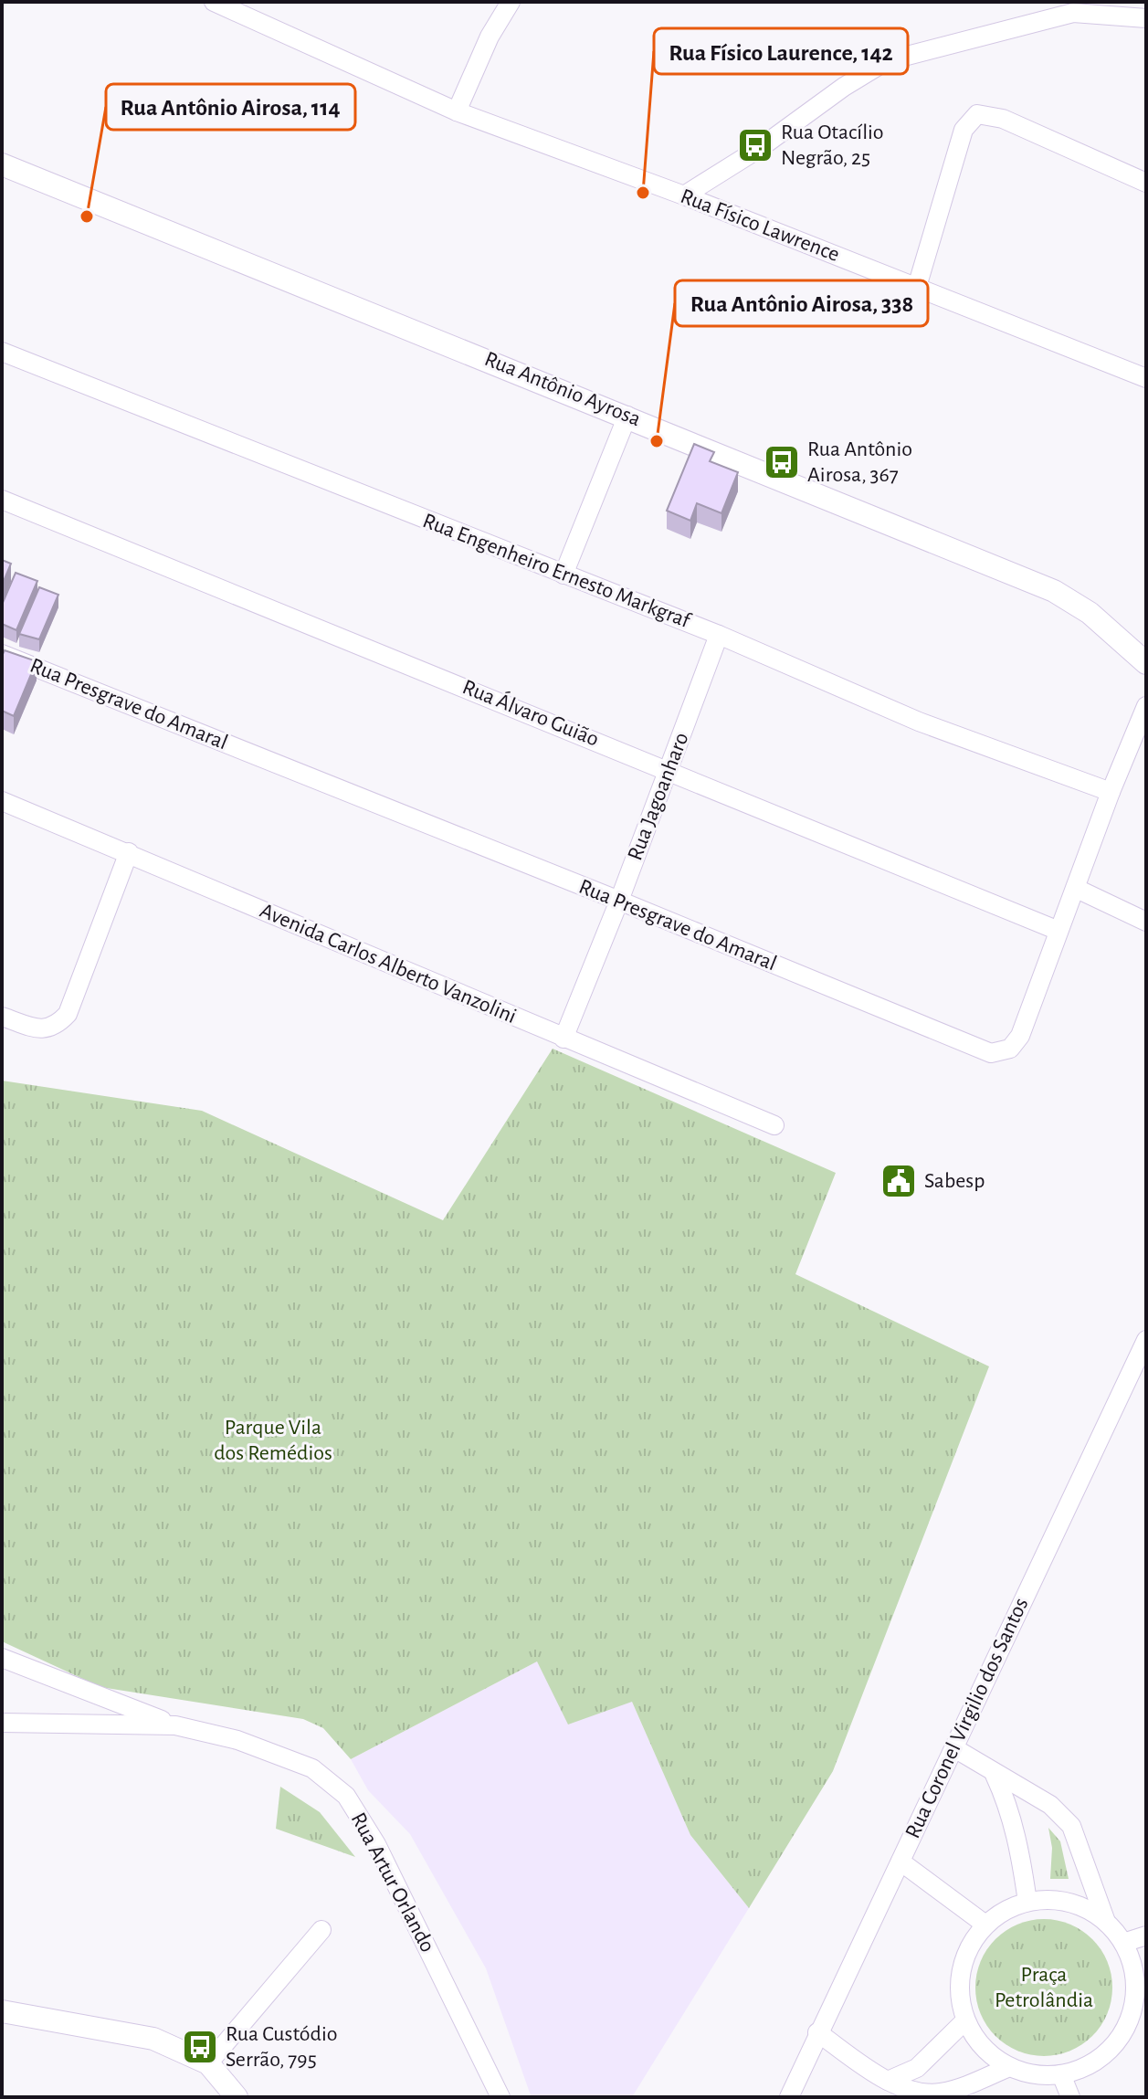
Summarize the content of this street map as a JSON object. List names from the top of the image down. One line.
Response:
{"streets":{"street":["Rua Físico Lawrence","Rua Antônio Ayrosa","Rua Engenheiro Ernesto Markgraf","Rua Presgrave do Amaral","Rua Álvaro Guião","Rua Jagoanharo","Avenida Carlos Alberto Vanzolini","Rua Coronel Virgilio dos Santos","Rua Artur Orlando"]},"crossings":[["Rua Engenheiro Ernesto Markgraf","Rua Presgrave do Amaral"],["Rua Engenheiro Ernesto Markgraf","Rua Jagoanharo"],["Rua Presgrave do Amaral","Rua Álvaro Guião"],["Rua Presgrave do Amaral","Rua Jagoanharo"],["Rua Álvaro Guião","Rua Jagoanharo"],["Rua Jagoanharo","Avenida Carlos Alberto Vanzolini"]],"parks":["Parque Vila dos Remédios","Praça Petrolândia"],"places":{"bus stop":["Rua Otacílio Negrão, 25","Rua Antônio Airosa, 367","Rua Custódio Serrão, 795"],"other":["Rua Físico Laurence, 142","Rua Antônio Airosa, 114","Rua Antônio Airosa, 338"],"public building":["Sabesp"]}}
